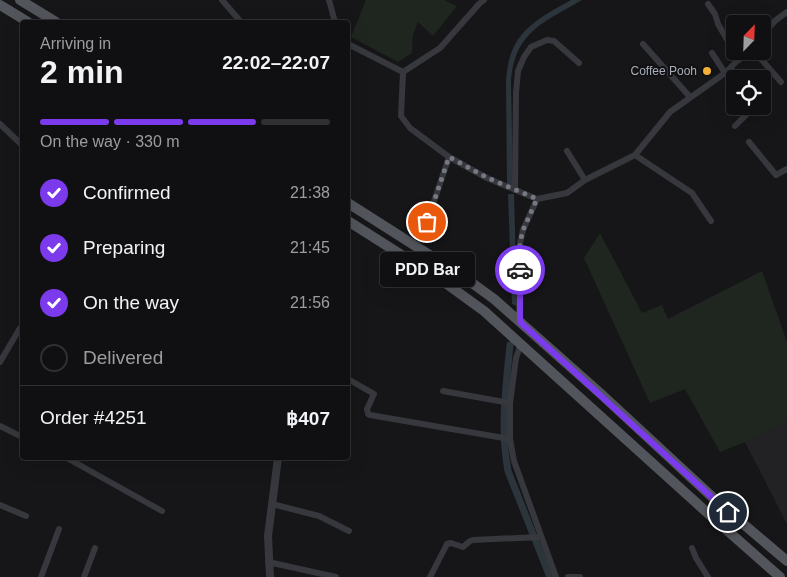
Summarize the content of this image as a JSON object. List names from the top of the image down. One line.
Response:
{"places":["Coffee Pooh","PDD Bar"],"north":"top right","page":{"heading":["2 min","Arriving in","22:02–22:07"],"panel":["Order #4251","฿407"],"bar":"On the way · 330 m","list":[["Confirmed","21:38"],["Preparing","21:45"],["On the way","21:56"],"Delivered"],"bubble":"PDD Bar"}}
